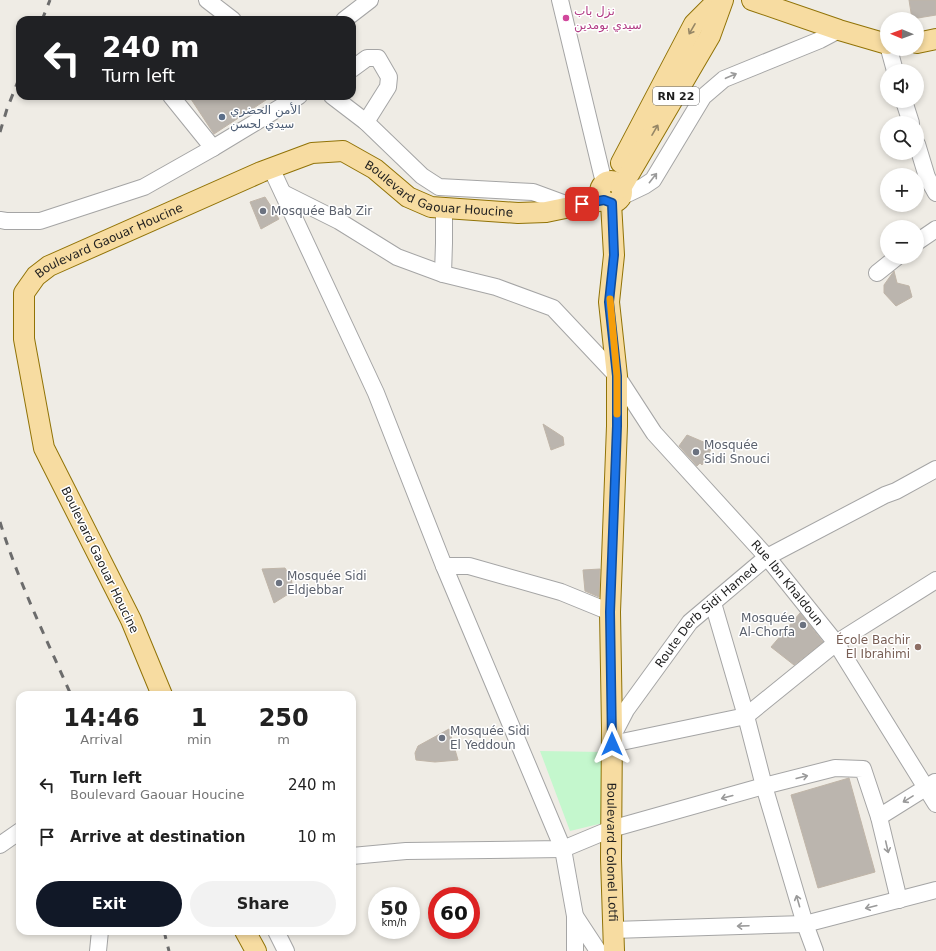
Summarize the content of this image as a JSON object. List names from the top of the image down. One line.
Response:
{"streets":{"main road":["RN 22","Boulevard Gaouar Houcine","Boulevard Colonel Lotfi"],"street":["Rue Ibn Khaldoun","Route Derb Sidi Hamed"]},"crossings":[["RN 22","Boulevard Gaouar Houcine"],["RN 22","Boulevard Colonel Lotfi"],["Boulevard Gaouar Houcine","Boulevard Colonel Lotfi"],["Rue Ibn Khaldoun","Route Derb Sidi Hamed"],["Rue Ibn Khaldoun","Boulevard Colonel Lotfi"],["Route Derb Sidi Hamed","Boulevard Colonel Lotfi"]],"places":["نزل باب سيدي بومدين","الأمن الحضري سيدي لحسن","Mosquée Bab Zir","Mosquée Sidi Snouci","Mosquée Sidi Eldjebbar","Mosquée Al-Chorfa","École Bachir El Ibrahimi","Mosquée Sidi El Yeddoun"],"north":"left","page":{"map_buttons":["+","−"],"turn":["240 m","Turn left"],"eta":["14:46","Arrival","1","min","250","m"],"list":[{"name":"Turn left","note":"Boulevard Gaouar Houcine","value":"240 m"},{"name":"Arrive at destination","value":"10 m"}],"buttons":["Exit","Share"],"speed":"50 km/h","limit":"60"}}
